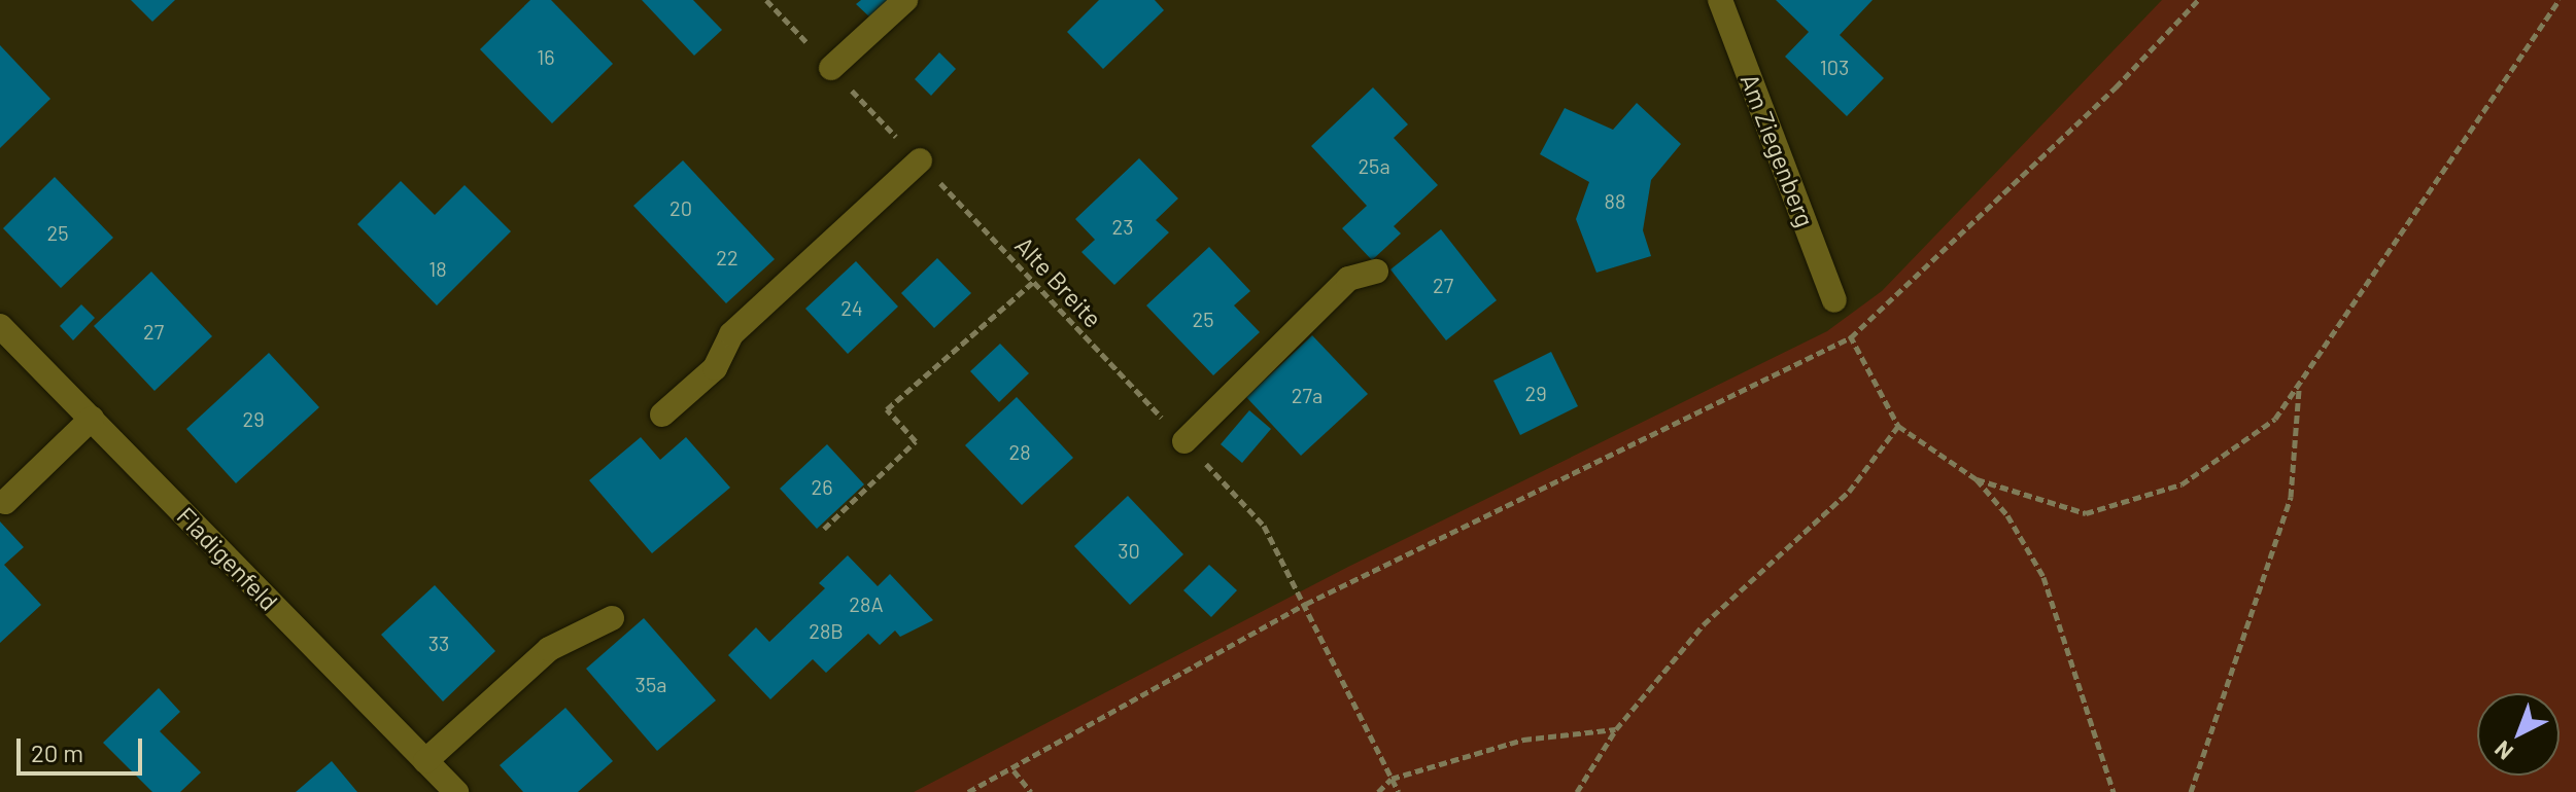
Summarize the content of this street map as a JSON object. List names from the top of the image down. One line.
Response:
{"streets":{"street":["Am Ziegenberg","Fladigenfeld"],"path":["Alte Breite"]},"house_numbers":["16","103","25a","88","20","23","25","22","18","27","24","25","27","29","27a","29","28","26","30","28A","28B","33","35a"],"scale_bar":"20 m","north":"bottom left"}
